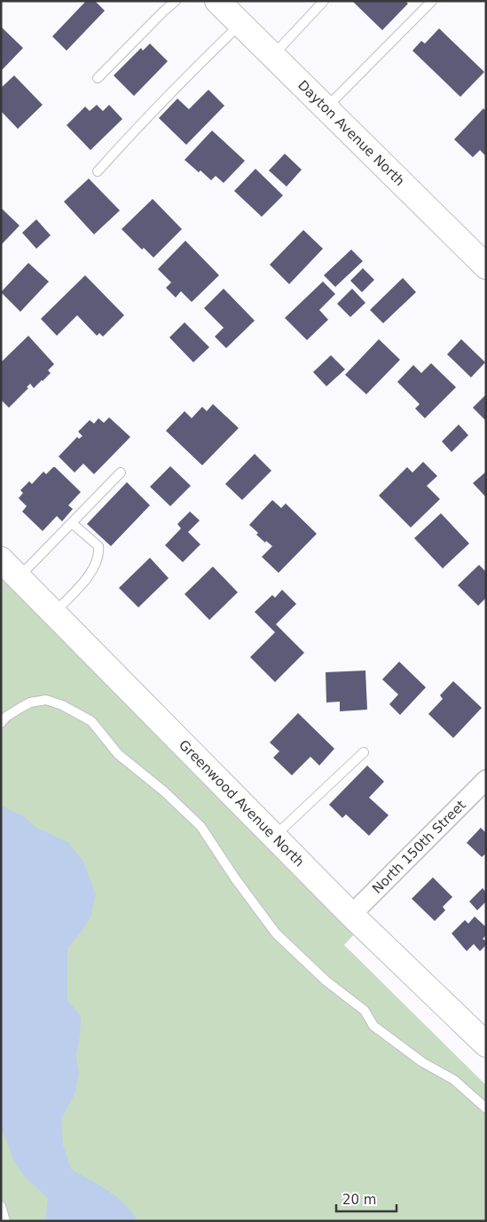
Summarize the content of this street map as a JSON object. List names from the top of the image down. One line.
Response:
{"streets":{"street":["Dayton Avenue North","Greenwood Avenue North","North 150th Street"]},"crossings":[["Greenwood Avenue North","North 150th Street"]],"scale_bar":"20 m"}
